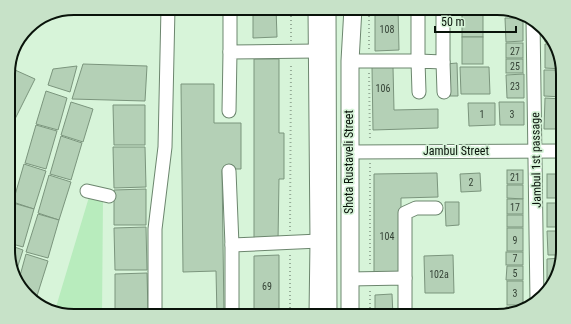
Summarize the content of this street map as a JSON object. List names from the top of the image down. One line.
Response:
{"streets":{"main road":["Shota Rustaveli Street"],"street":["Jambul Street","Jambul 1st passage"]},"crossings":[["Jambul Street","Jambul 1st passage"],["Jambul Street","Shota Rustaveli Street"]],"house_numbers":["108","27","25","23","106","1","3","21","2","17","104","9","7","5","102a","69","3"],"scale_bar":"50 m"}
